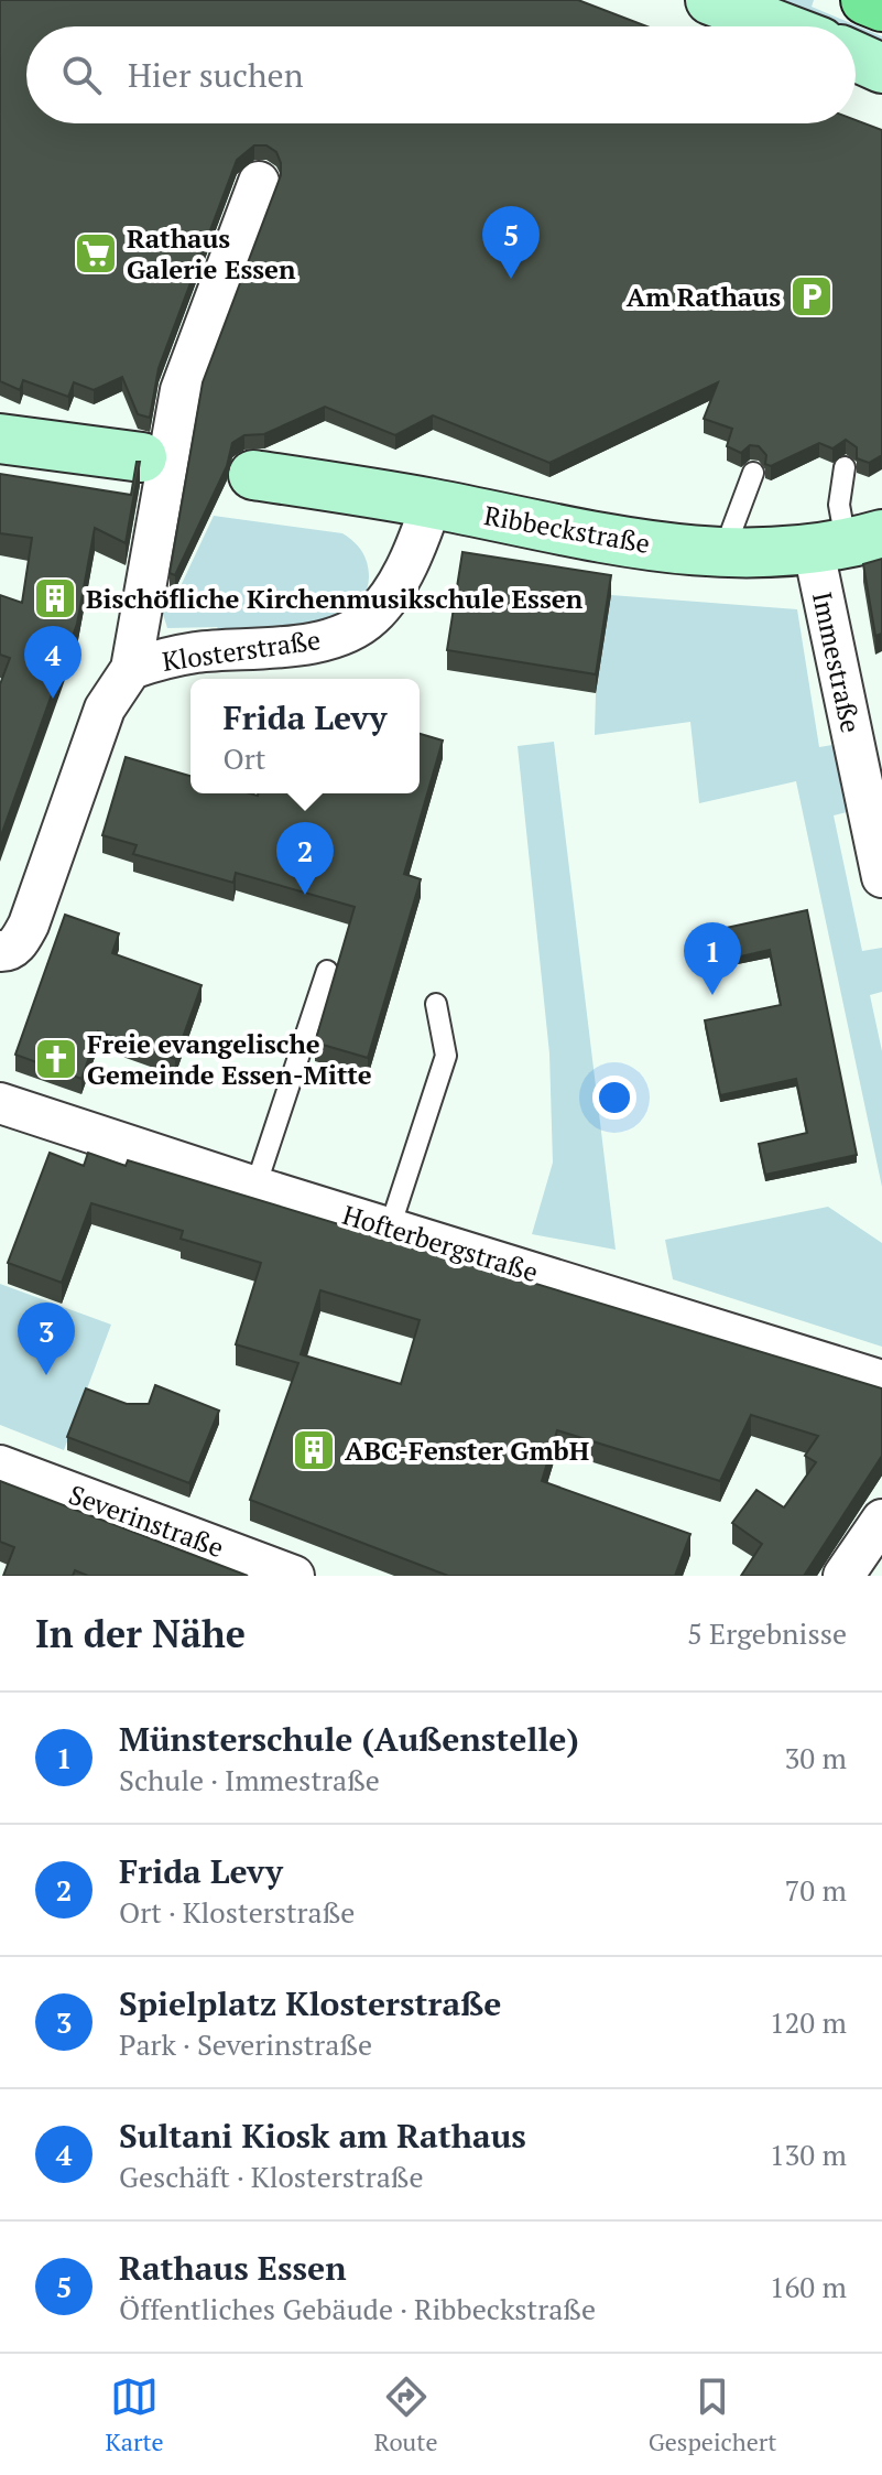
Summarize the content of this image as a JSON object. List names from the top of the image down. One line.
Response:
{"streets":{"street":["Ribbeckstraße","Klosterstraße","Immestraße","Hofterbergstraße","Severinstraße"]},"crossings":[["Ribbeckstraße","Klosterstraße"],["Ribbeckstraße","Immestraße"]],"places":{"supermarket":["Rathaus Galerie Essen"],"parking":["Am Rathaus"],"building":["Bischöfliche Kirchenmusikschule Essen","ABC-Fenster GmbH"],"church":["Freie evangelische Gemeinde Essen-Mitte"]},"page":{"search":"Hier suchen","pins":["5","4","2","1","3"],"popup":["Frida Levy","Ort"],"heading":["In der Nähe","5 Ergebnisse"],"list":[{"mark":"1","name":"Münsterschule (Außenstelle)","note":"Schule · Immestraße","value":"30 m"},{"mark":"2","name":"Frida Levy","note":"Ort · Klosterstraße","value":"70 m"},{"mark":"3","name":"Spielplatz Klosterstraße","note":"Park · Severinstraße","value":"120 m"},{"mark":"4","name":"Sultani Kiosk am Rathaus","note":"Geschäft · Klosterstraße","value":"130 m"},{"mark":"5","name":"Rathaus Essen","note":"Öffentliches Gebäude · Ribbeckstraße","value":"160 m"}],"nav":["Karte","Route","Gespeichert"]}}
